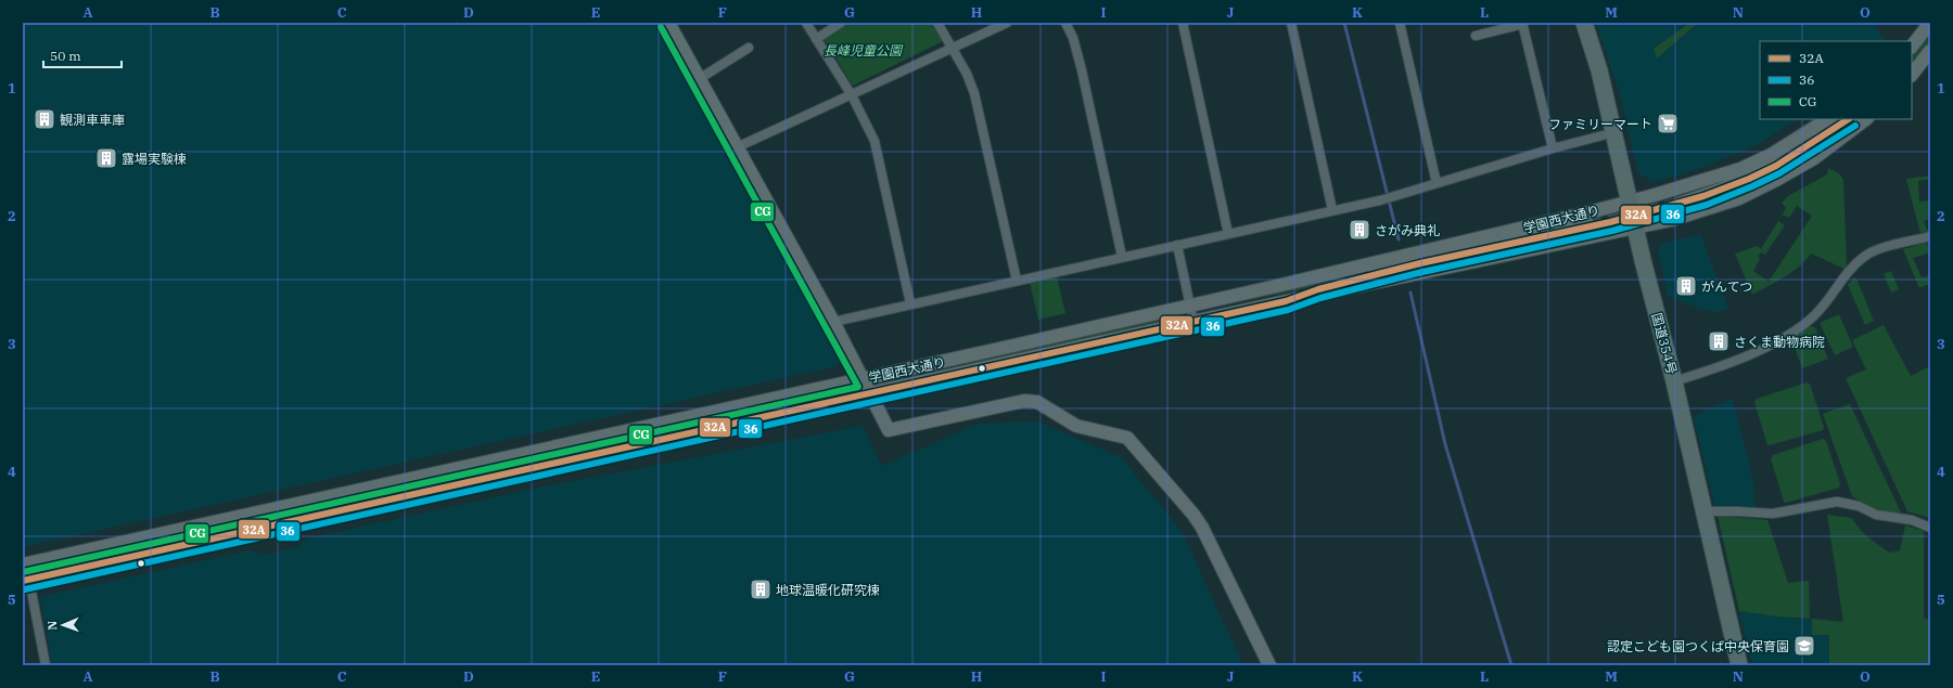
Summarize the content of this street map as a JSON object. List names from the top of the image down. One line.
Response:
{"streets":{"highway":["国道354号"],"main road":["学園西大通り"]},"crossings":[["学園西大通り","国道354号"]],"parks":["長峰児童公園"],"places":{"building":["観測車車庫","露場実験棟","さがみ典礼","がんてつ","さくま動物病院","地球温暖化研究棟"],"supermarket":["ファミリーマート"],"school or university":["認定こども園つくば中央保育園"]},"lines":["transit line CG","transit line 32A","transit line 36"],"legend":["32A","36","CG"],"scale_bar":"50 m","north":"left","grid":{"columns":["A","B","C","D","E","F","G","H","I","J","K","L","M","N","O"],"rows":["1","2","3","4","5"]}}
